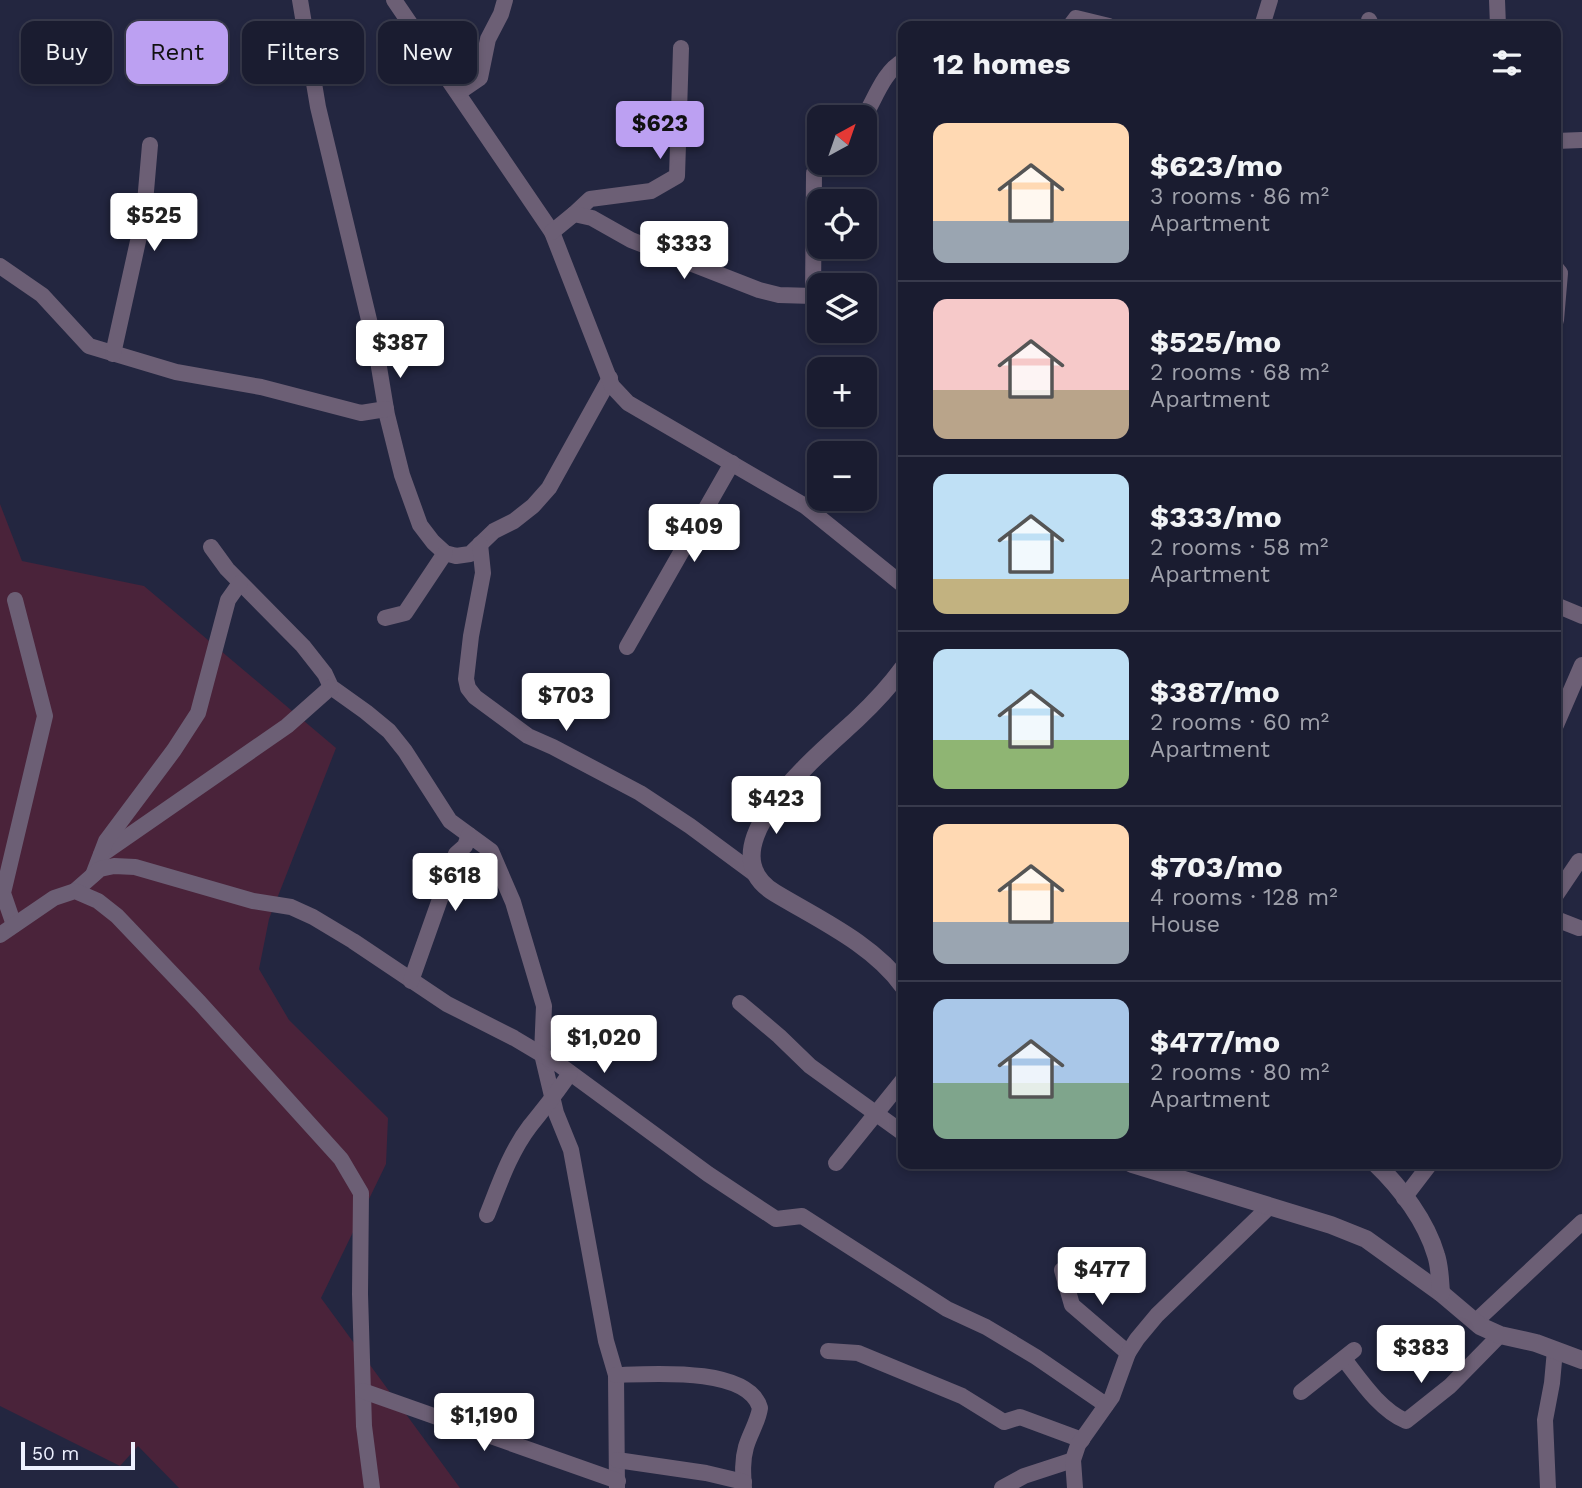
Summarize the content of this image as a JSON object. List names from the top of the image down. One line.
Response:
{"scale_bar":"50 m","north":"top right","page":{"chip":["Buy","Rent","Filters","New"],"heading":"12 homes","price":["$623","$525","$333","$387","$409","$703","$423","$618","$1,020","$477","$383","$1,190"],"map_buttons":["+","−"],"list":[{"name":"$623/mo","note":"3 rooms · 86 m² · Apartment"},{"name":"$525/mo","note":"2 rooms · 68 m² · Apartment"},{"name":"$333/mo","note":"2 rooms · 58 m² · Apartment"},{"name":"$387/mo","note":"2 rooms · 60 m² · Apartment"},{"name":"$703/mo","note":"4 rooms · 128 m² · House"},{"name":"$477/mo","note":"2 rooms · 80 m² · Apartment"}],"scale":"50 m"}}
